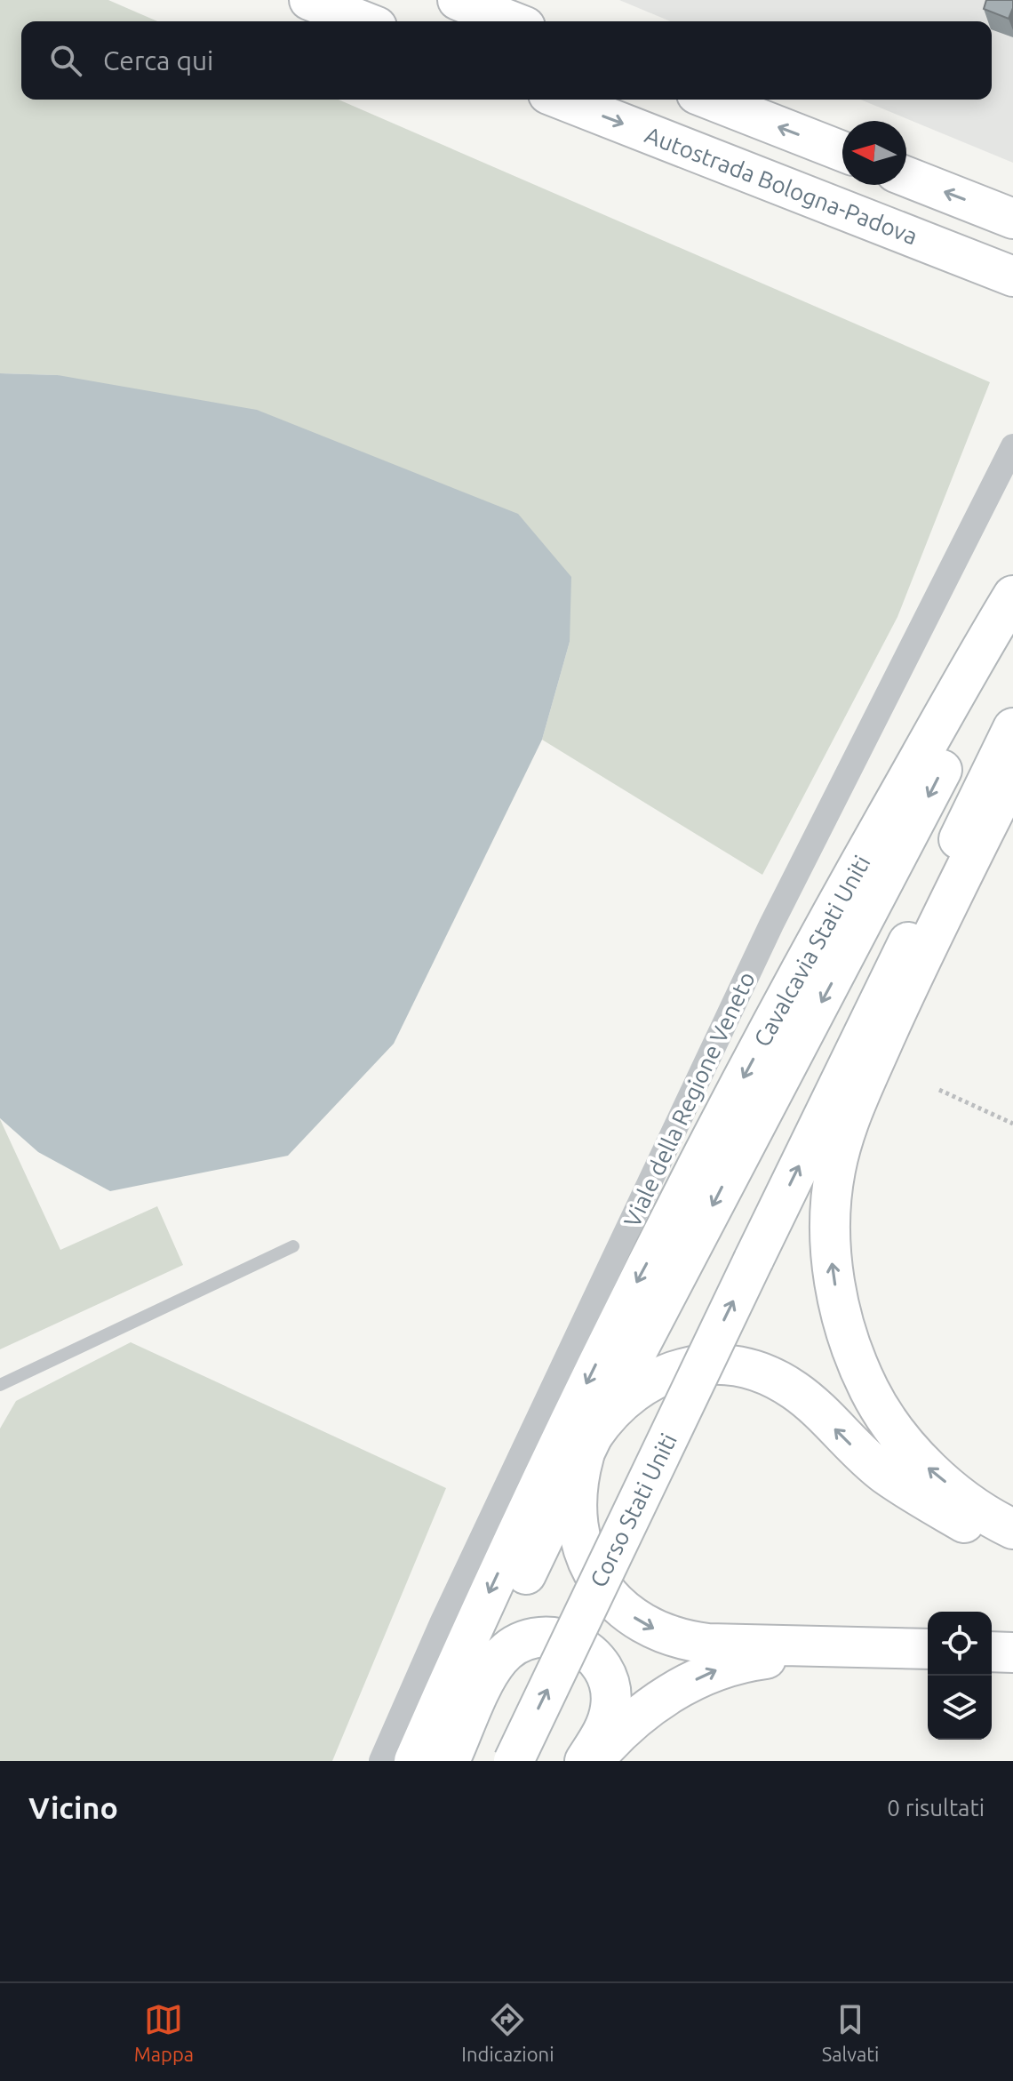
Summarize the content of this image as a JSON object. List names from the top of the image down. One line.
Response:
{"streets":{"main road":["Autostrada Bologna-Padova","Cavalcavia Stati Uniti","Corso Stati Uniti"],"street":["Viale della Regione Veneto"]},"north":"left","page":{"search":"Cerca qui","heading":["Vicino","0 risultati"],"nav":["Mappa","Indicazioni","Salvati"]}}
